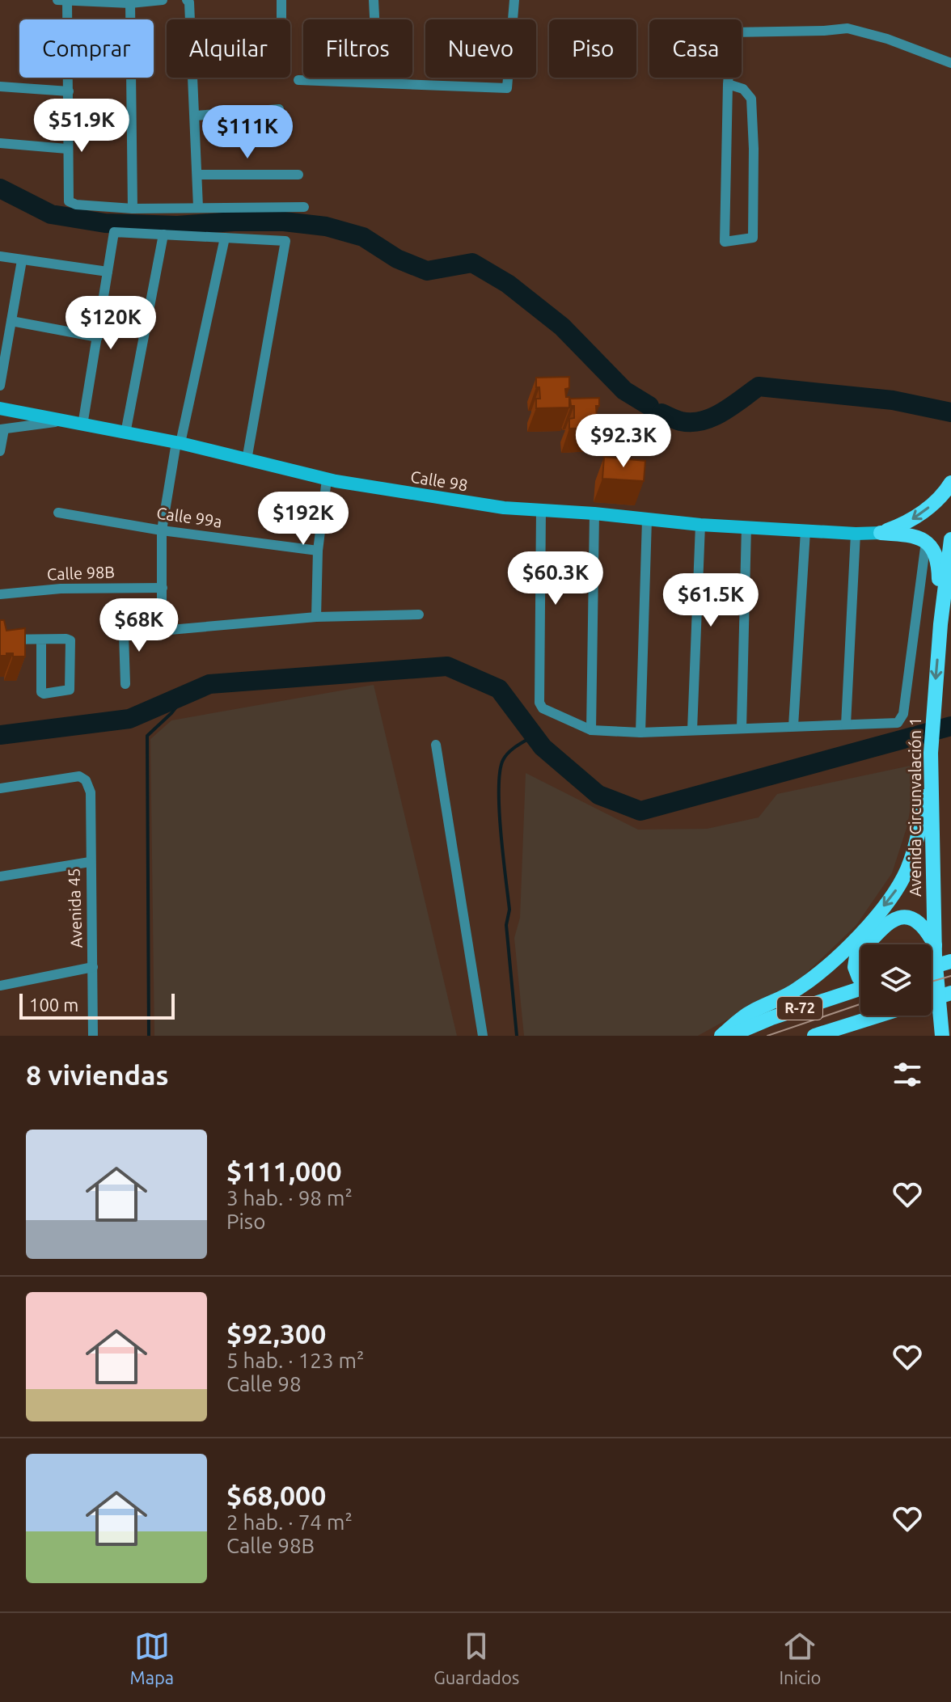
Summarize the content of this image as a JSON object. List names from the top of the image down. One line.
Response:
{"streets":{"main road":["Avenida Circunvalación 1","R-72"],"street":["Calle 98","Calle 99a","Calle 98B","Avenida 45"]},"scale_bar":"100 m","page":{"chip":["Comprar","Alquilar","Filtros","Nuevo","Piso","Casa"],"price":["$51.9K","$111K","$120K","$92.3K","$192K","$60.3K","$61.5K","$68K"],"scale":"100 m","heading":"8 viviendas","list":[{"name":"$111,000","note":"3 hab. · 98 m² · Piso"},{"name":"$92,300","note":"5 hab. · 123 m² · Calle 98"},{"name":"$68,000","note":"2 hab. · 74 m² · Calle 98B"}],"tabs":["Mapa","Guardados","Inicio"]}}
